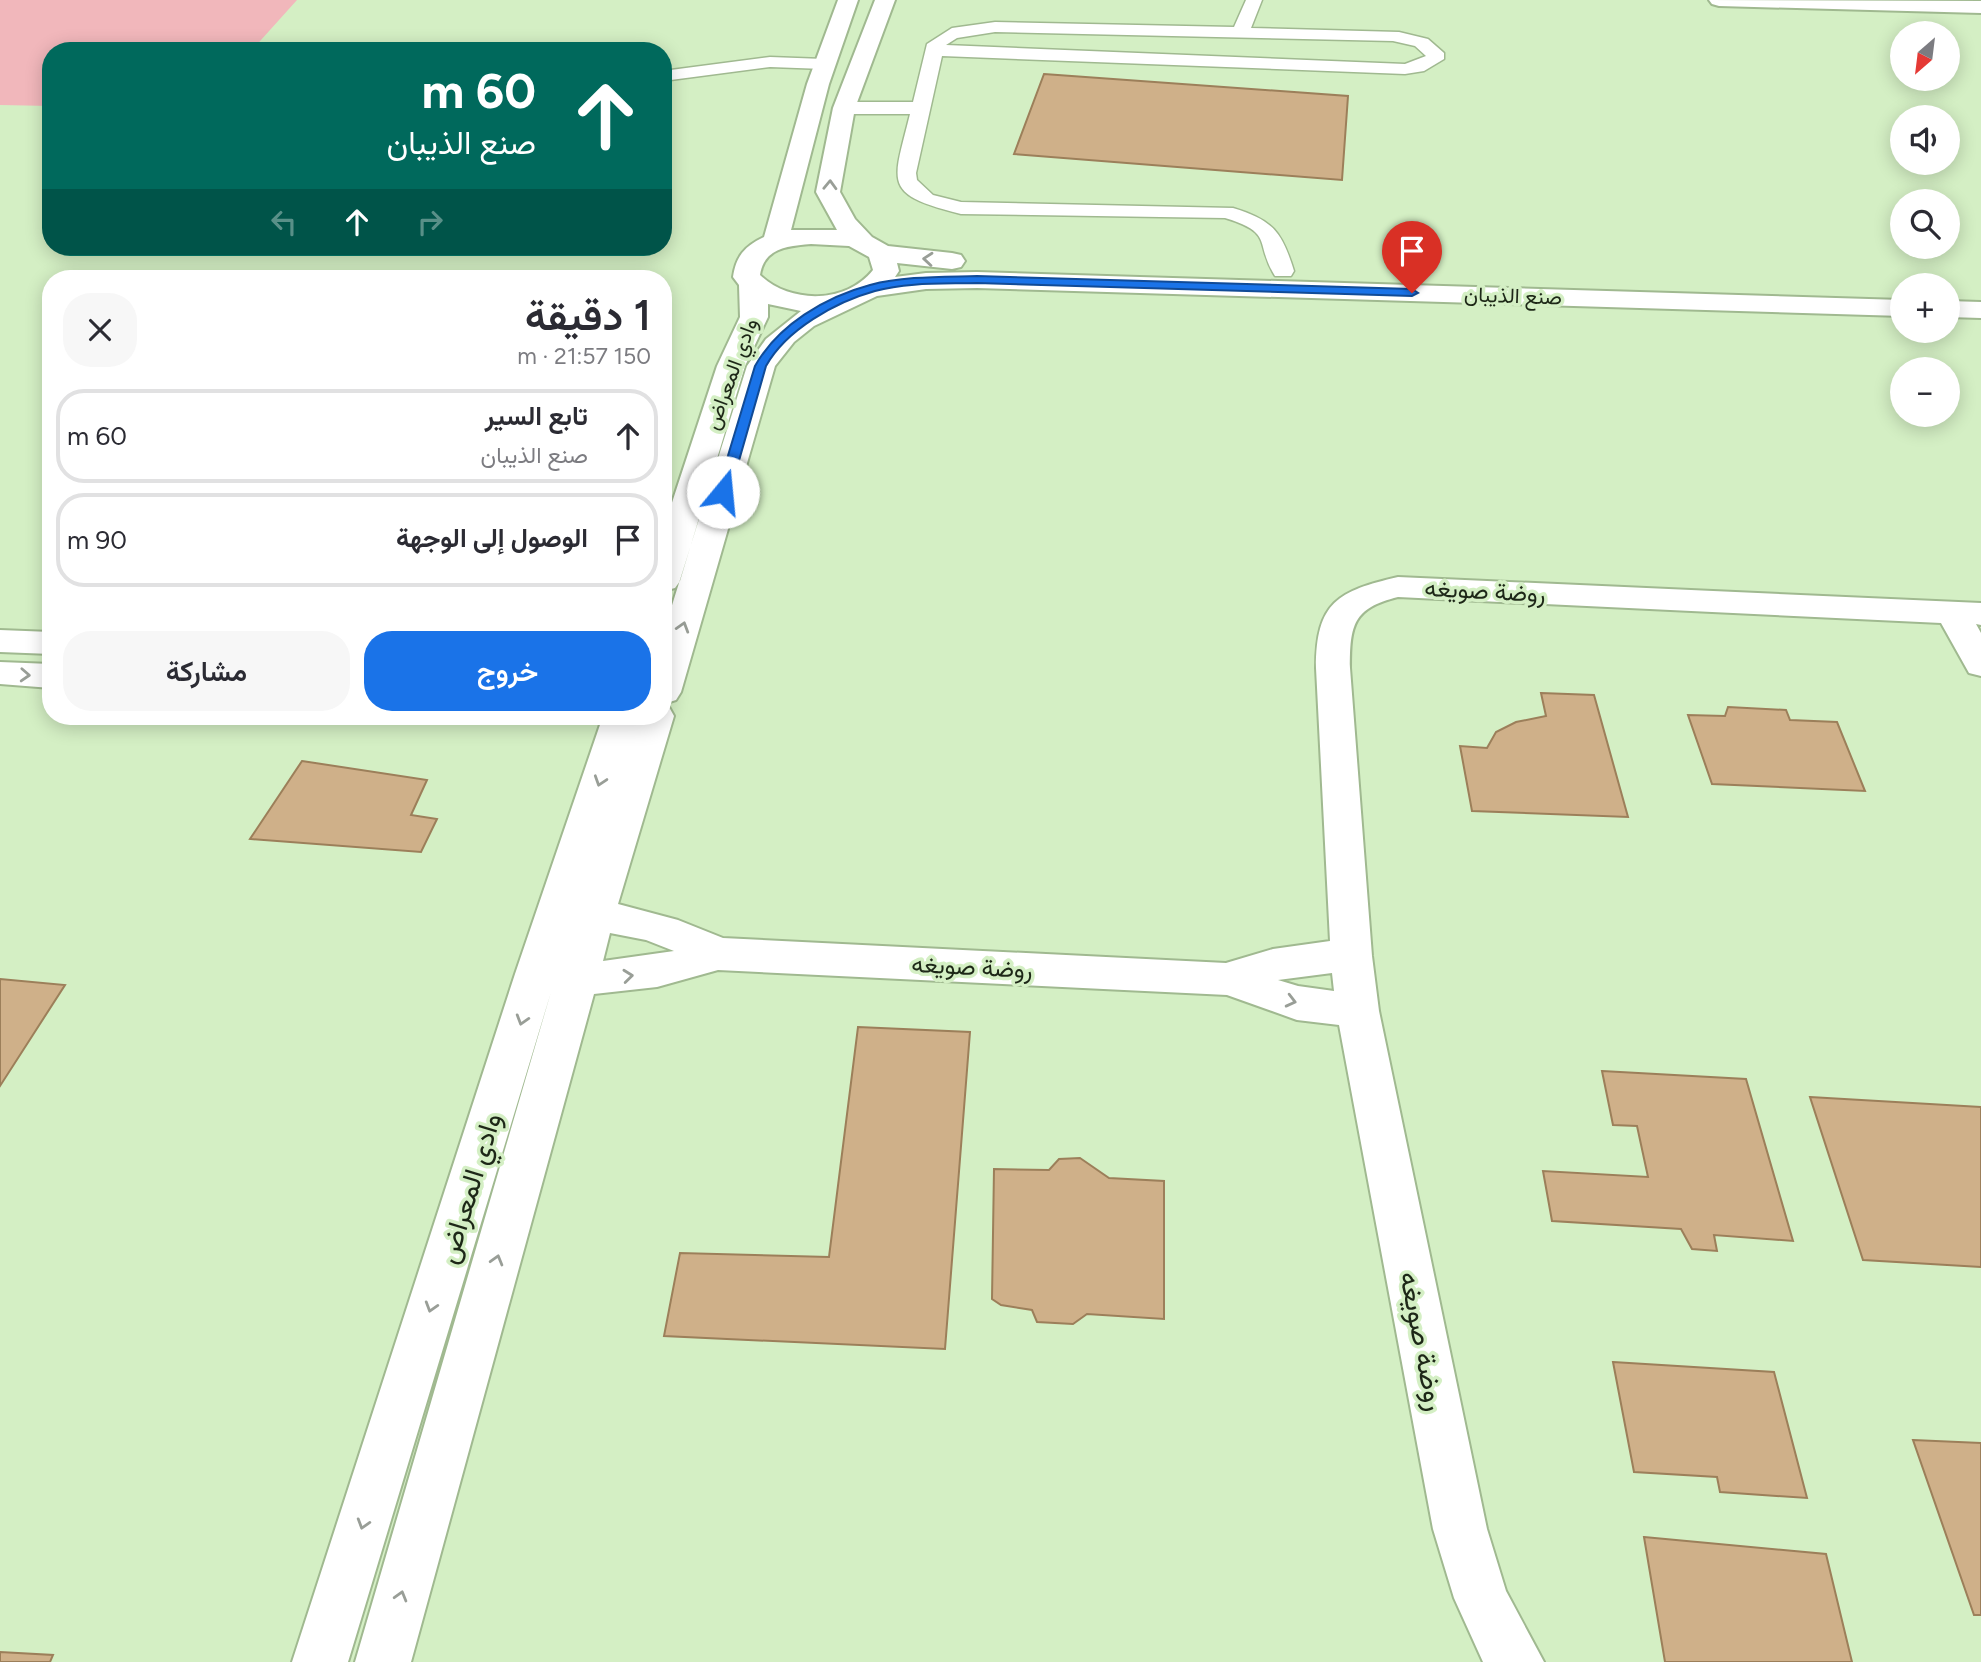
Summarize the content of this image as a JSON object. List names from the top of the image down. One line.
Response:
{"streets":{"street":["صنع الذيبان","وادي المعراض","روضة صويغه"]},"crossings":[["صنع الذيبان","وادي المعراض"],["وادي المعراض","روضة صويغه"]],"north":"bottom left","page":{"map_buttons":["+","−"],"turn":["60 m","صنع الذيبان"],"heading":["1 دقيقة","150 m · 21:57"],"list":[{"name":"تابع السير","note":"صنع الذيبان","value":"60 m"},{"name":"الوصول إلى الوجهة","value":"90 m"}],"buttons":["خروج","مشاركة"]}}
